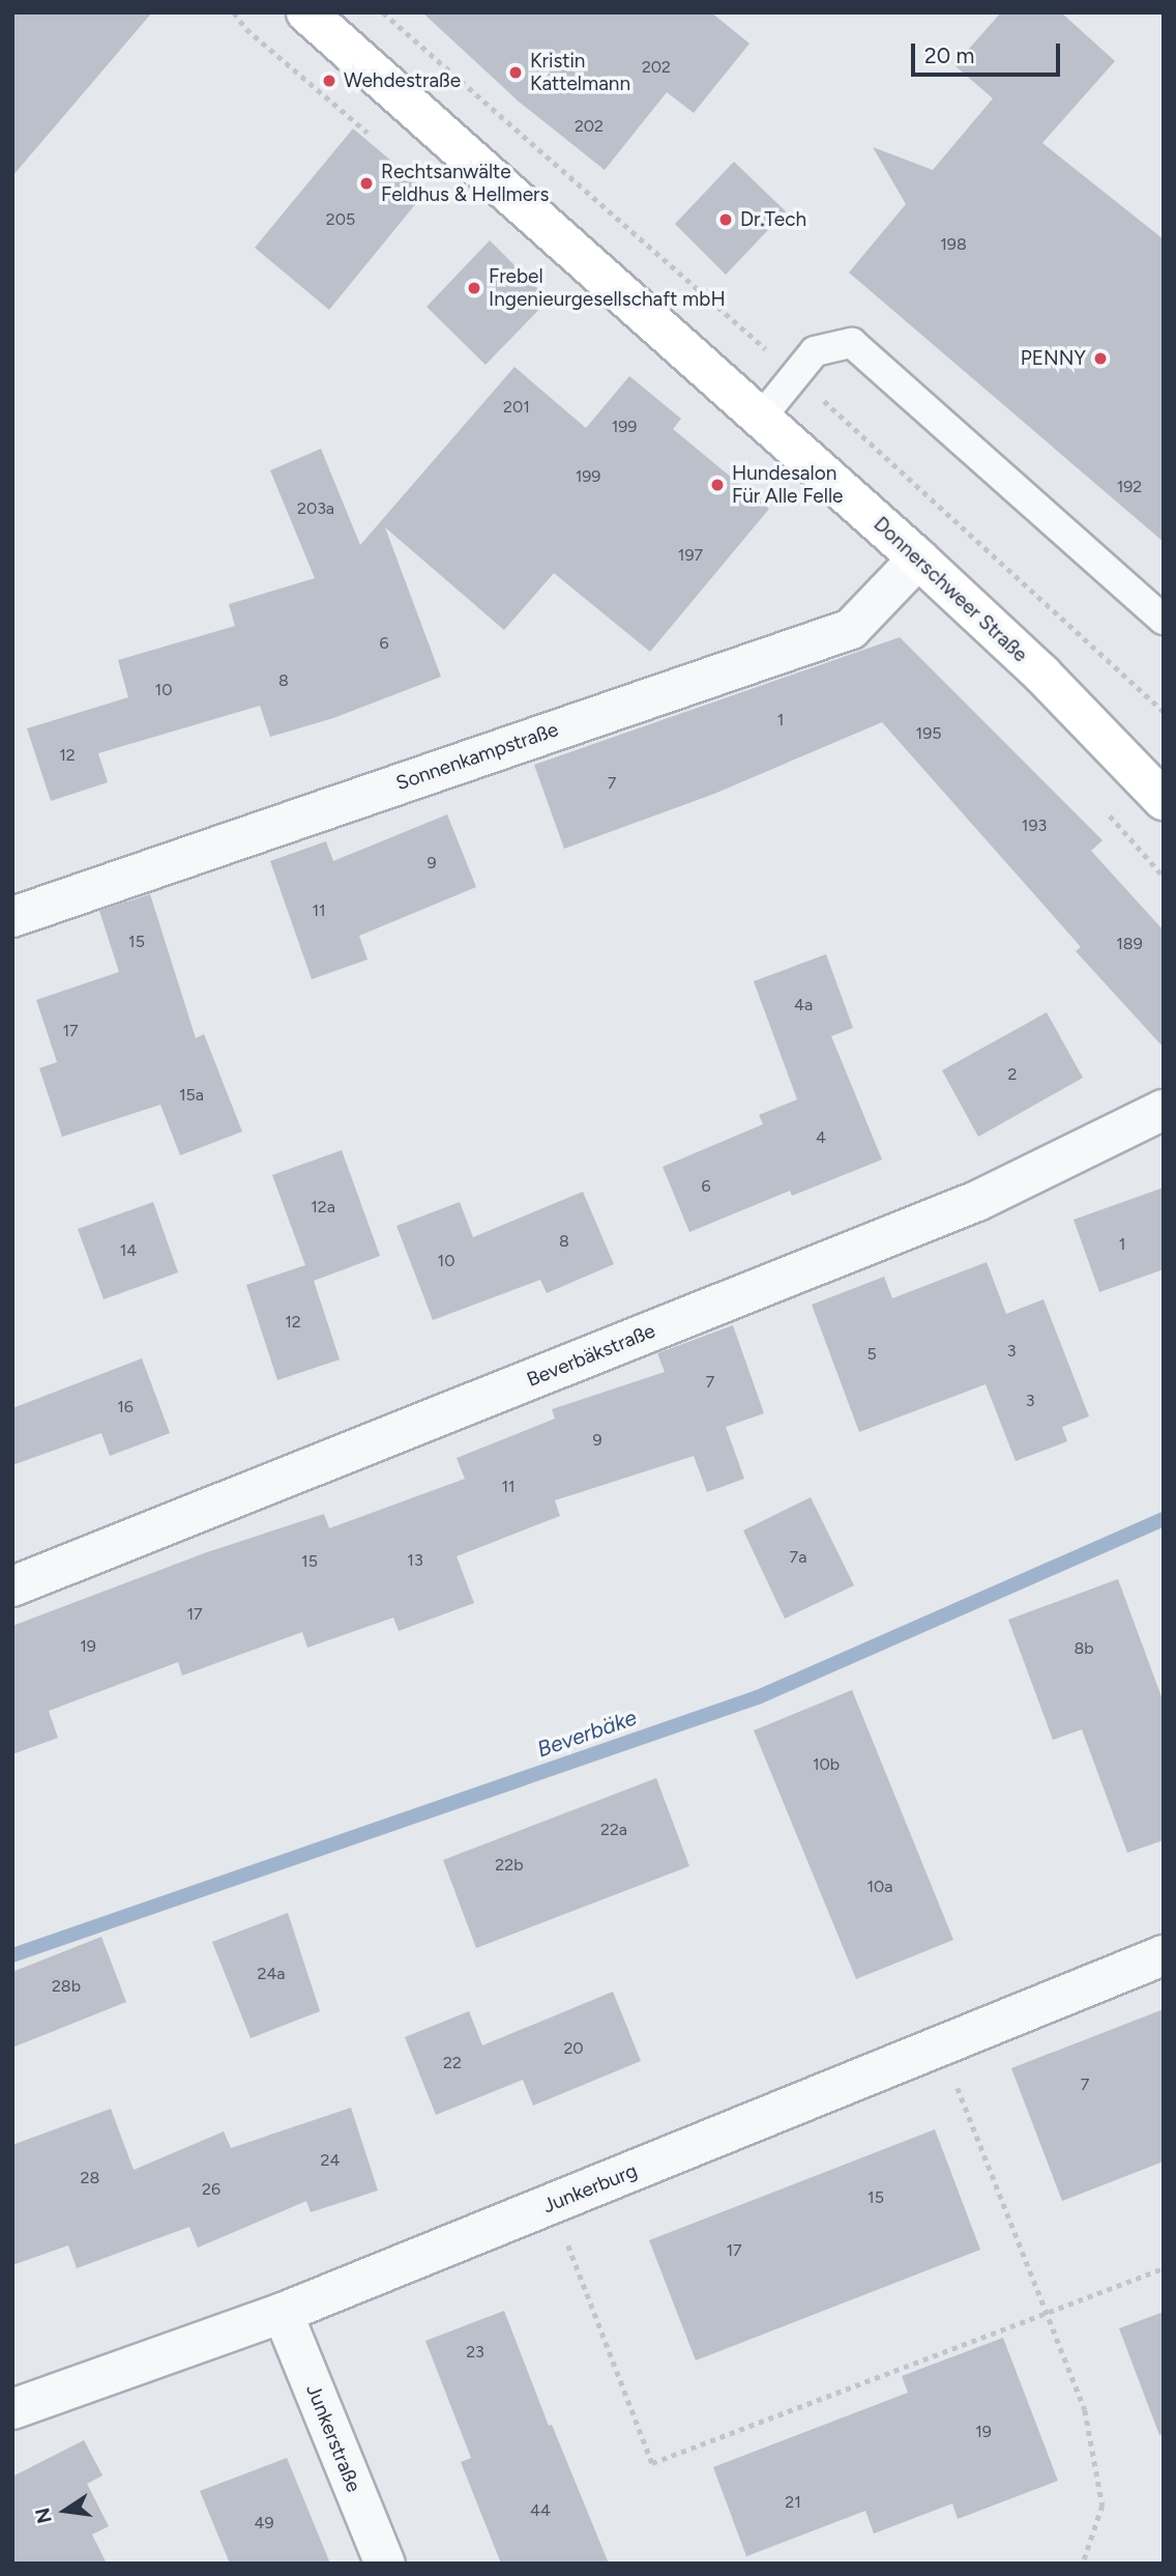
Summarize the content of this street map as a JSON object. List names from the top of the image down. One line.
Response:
{"streets":{"main road":["Donnerschweer Straße"],"street":["Sonnenkampstraße","Beverbäkstraße","Junkerburg","Junkerstraße"]},"crossings":[["Donnerschweer Straße","Sonnenkampstraße"],["Junkerburg","Junkerstraße"]],"water":["Beverbäke"],"places":["Kristin Kattelmann","Wehdestraße","Rechtsanwälte Feldhus & Hellmers","Dr.Tech","Frebel Ingenieurgesellschaft mbH","PENNY","Hundesalon Für Alle Felle"],"house_numbers":["202","202","205","198","201","199","199","192","203a","197","6","8","10","1","195","12","7","193","9","11","15","189","4a","17","2","15a","4","6","12a","8","1","14","10","12","3","5","7","3","16","9","11","7a","13","15","17","19","8b","10b","22a","22b","10a","24a","28b","20","22","7","24","28","26","15","17","23","19","21","44","49"],"scale_bar":"20 m","north":"left"}
